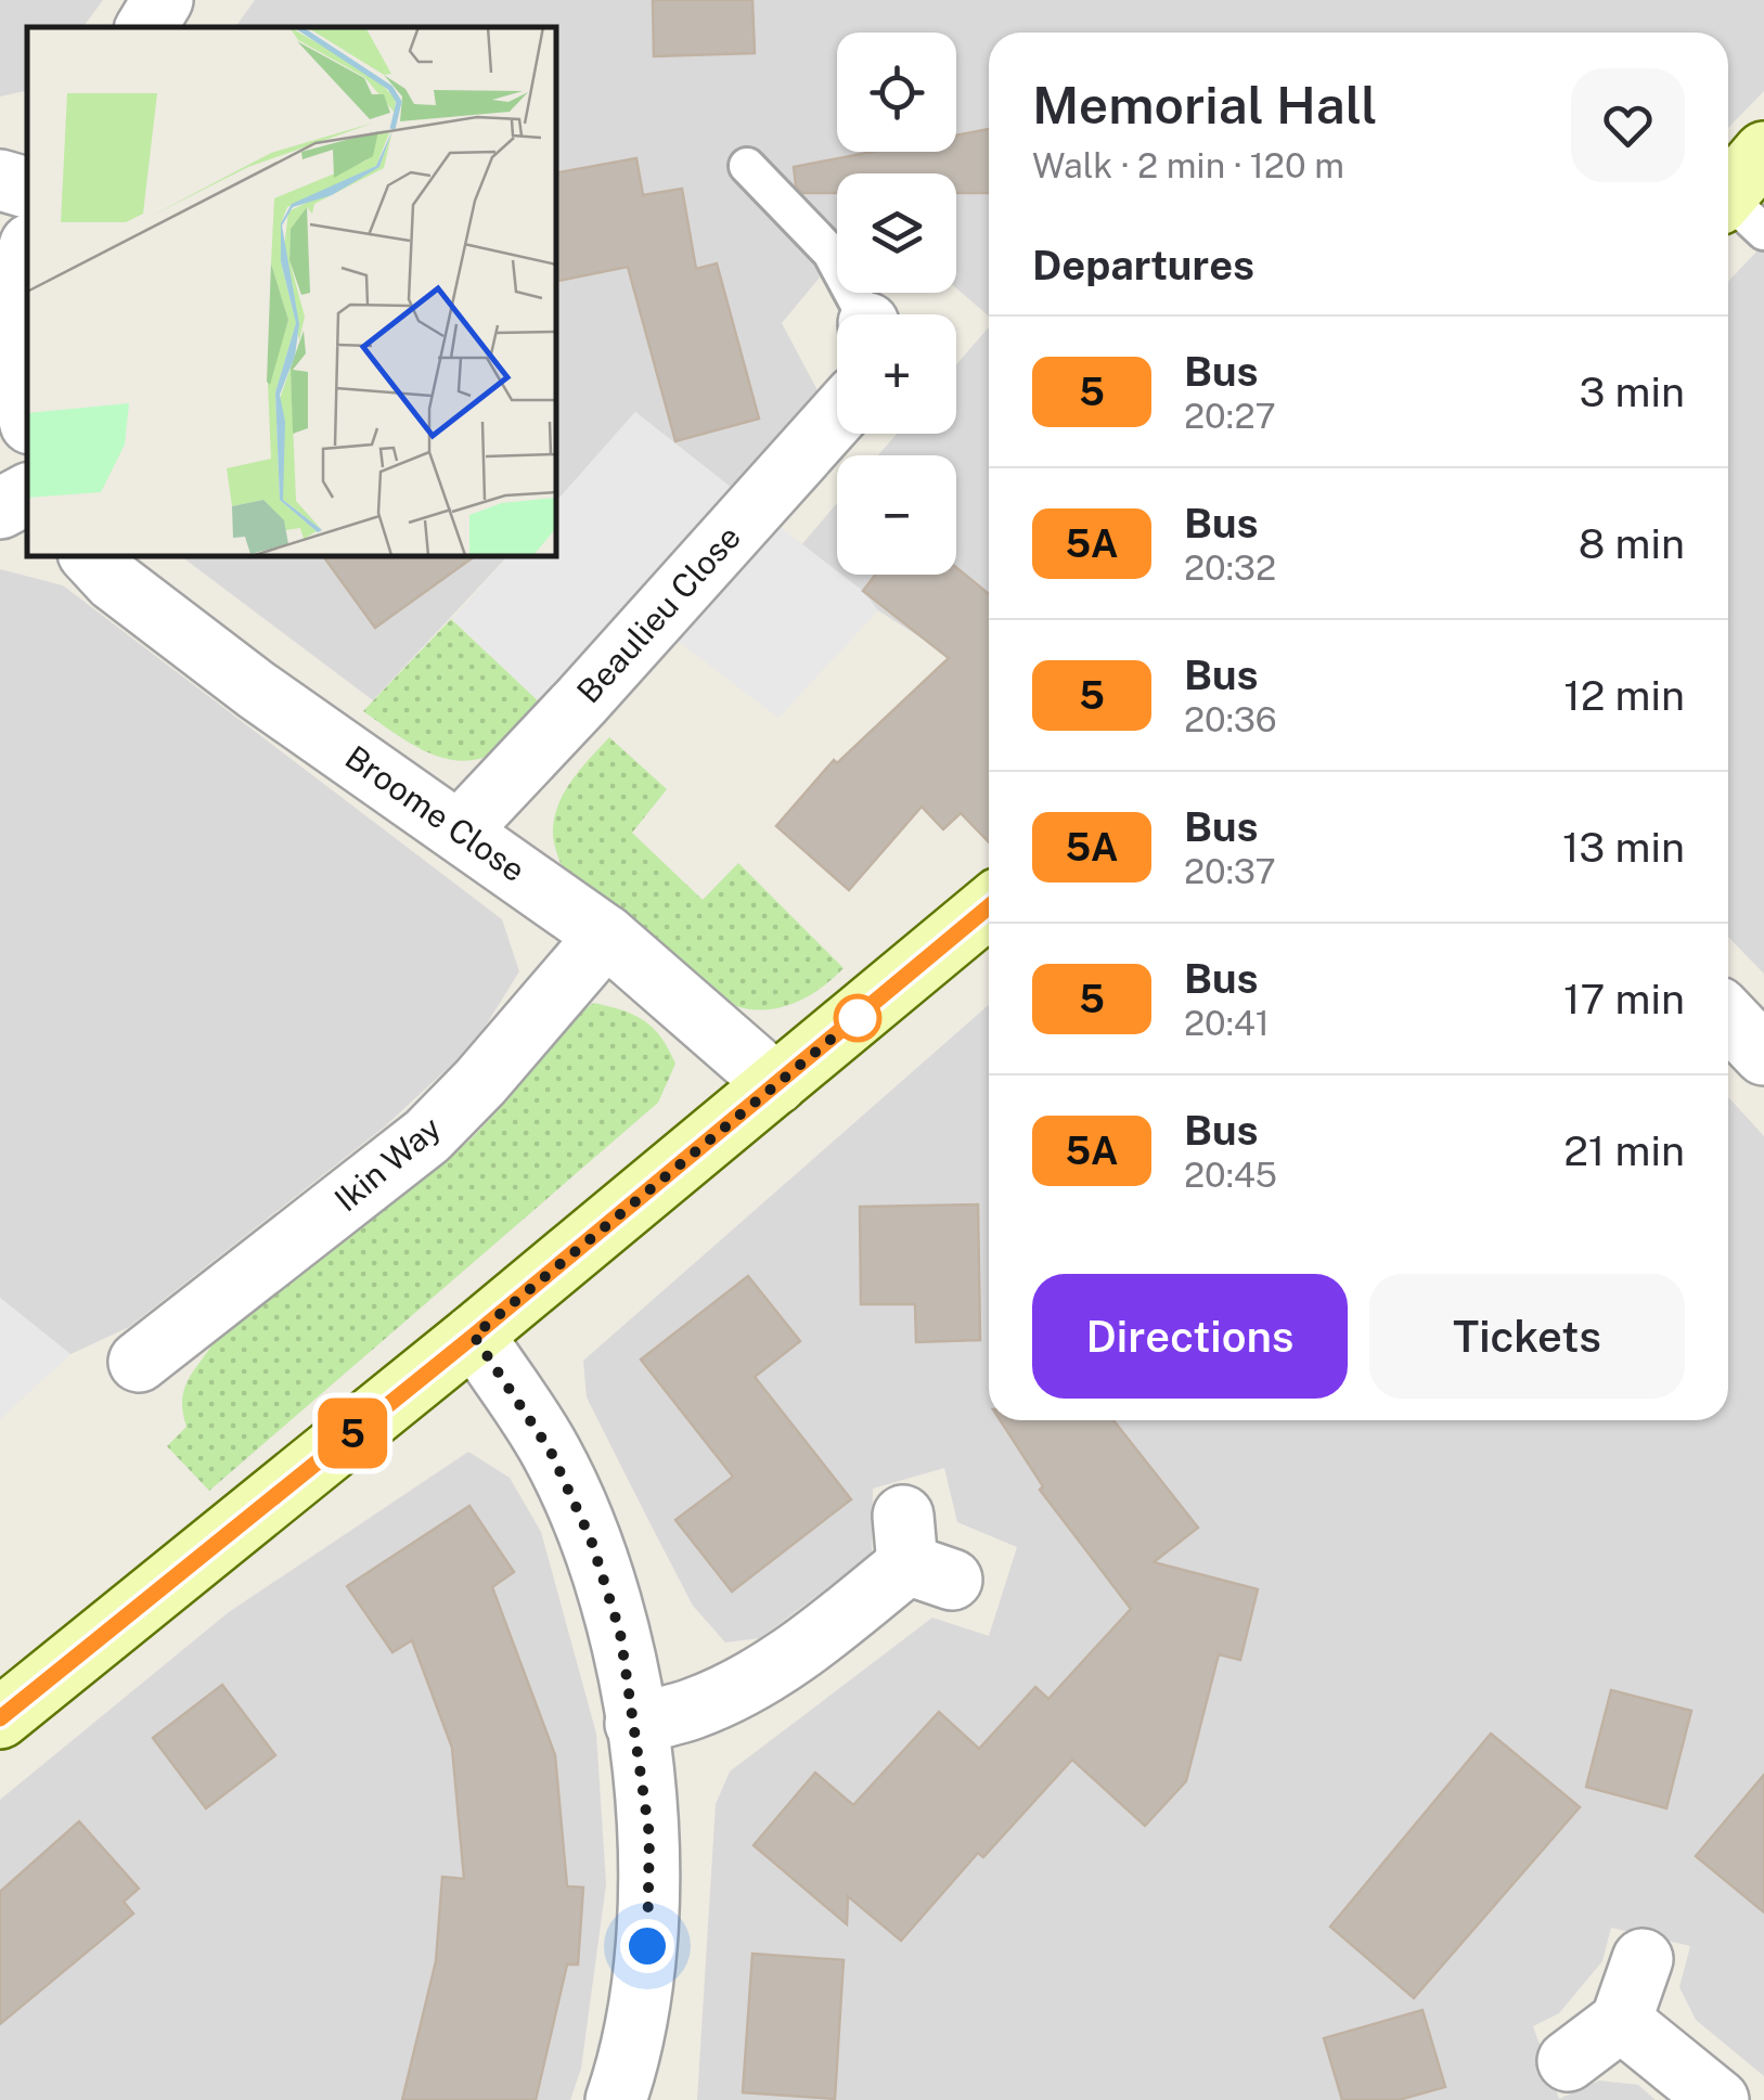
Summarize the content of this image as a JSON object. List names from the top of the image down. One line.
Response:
{"streets":{"street":["Beaulieu Close","Broome Close","Ikin Way"]},"crossings":[["Beaulieu Close","Broome Close"],["Broome Close","Ikin Way"]],"lines":["bus line 5"],"page":{"on_map":"5","map_buttons":["+","−"],"heading":[["Memorial Hall","Walk · 2 min · 120 m"],"Departures"],"list":[{"mark":"5","name":"Bus","note":"20:27","value":"3 min"},{"mark":"5A","name":"Bus","note":"20:32","value":"8 min"},{"mark":"5","name":"Bus","note":"20:36","value":"12 min"},{"mark":"5A","name":"Bus","note":"20:37","value":"13 min"},{"mark":"5","name":"Bus","note":"20:41","value":"17 min"},{"mark":"5A","name":"Bus","note":"20:45","value":"21 min"}],"buttons":["Directions","Tickets"]}}
